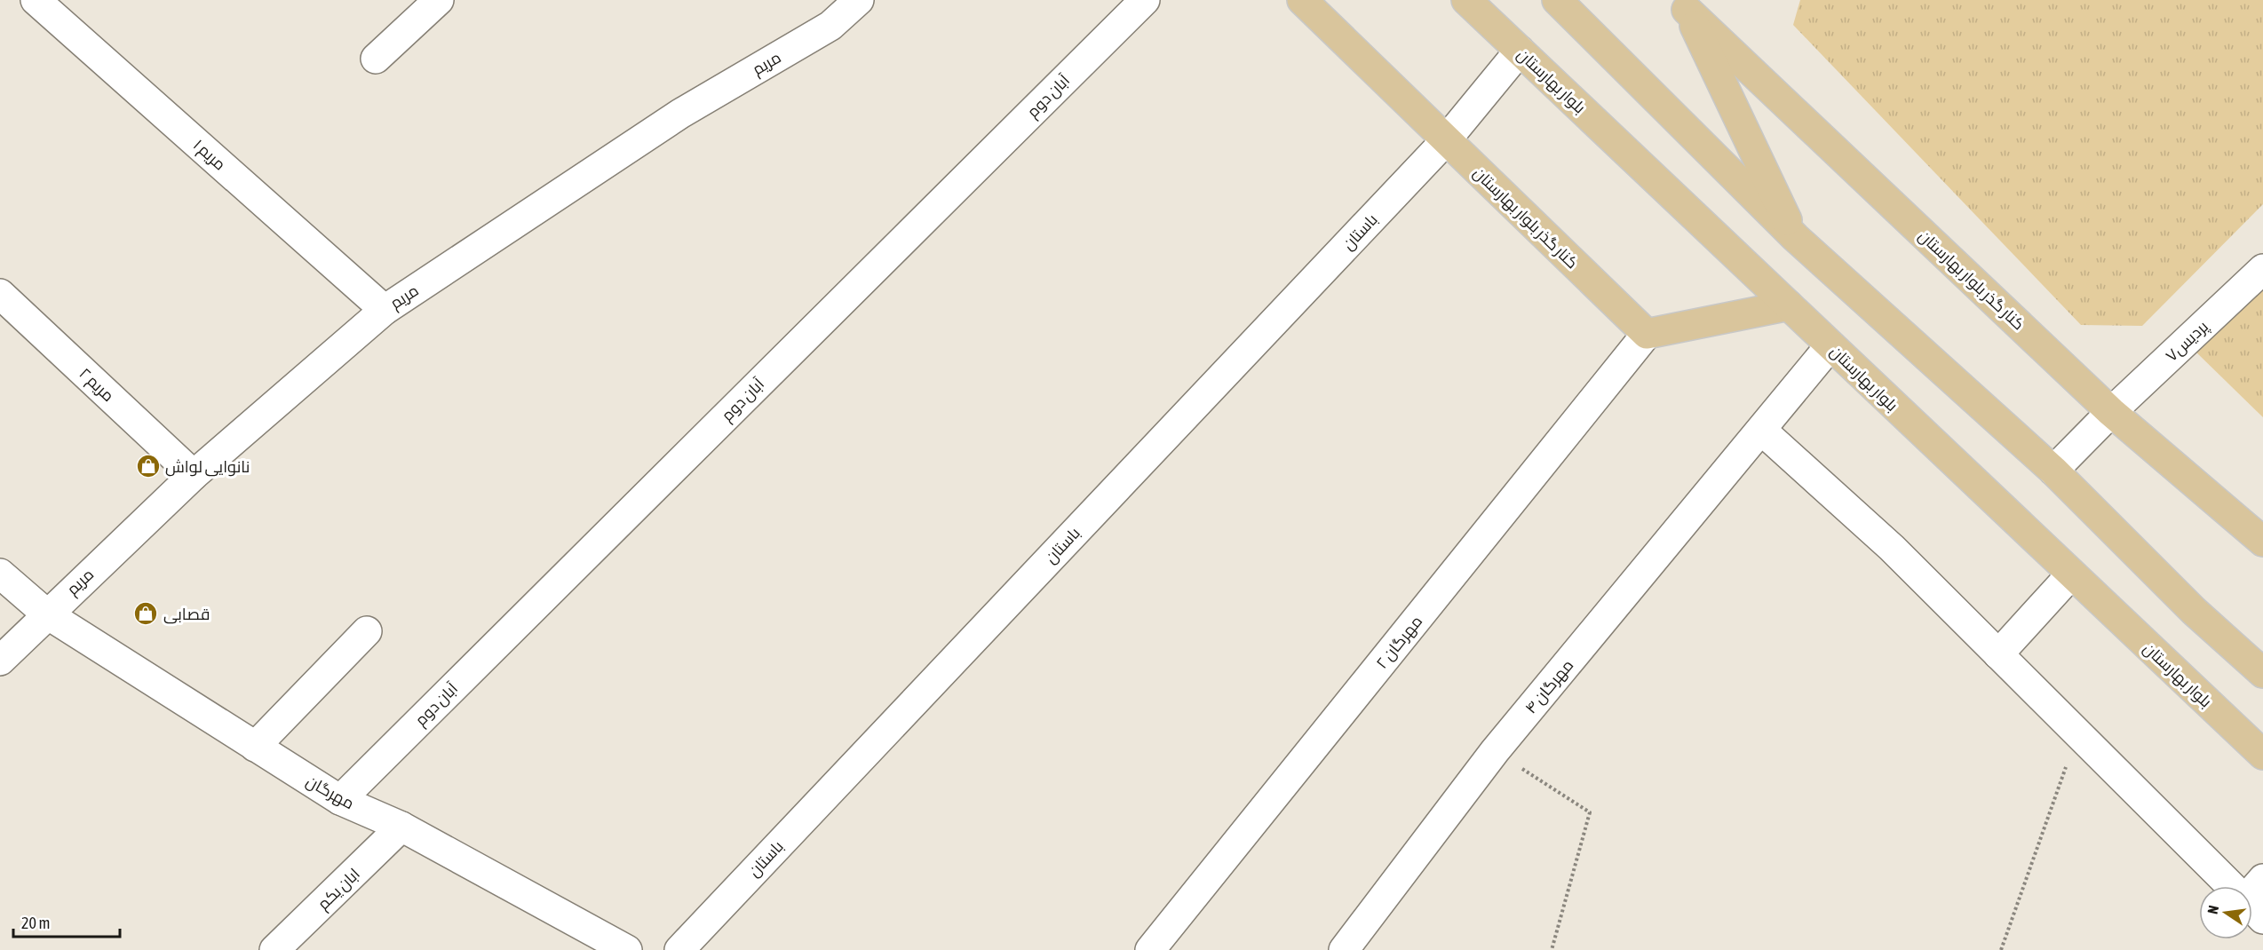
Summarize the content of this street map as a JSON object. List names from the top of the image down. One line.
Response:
{"streets":{"main road":["بلوار بهارستان","کنار گذر بلوار بهارستان"],"street":["مریم","آبان دوم","مریم ۱","باستان","پردیس۷","مریم ۲","مهرگان ۲","مهرگان ۴","مهرگان","ابان یکم"]},"crossings":[["مریم","مریم ۱"],["مریم","مریم ۲"],["مریم","مهرگان"],["بلوار بهارستان","باستان"],["بلوار بهارستان","مهرگان ۴"],["آبان دوم","مهرگان"],["کنار گذر بلوار بهارستان","باستان"],["کنار گذر بلوار بهارستان","پردیس۷"],["کنار گذر بلوار بهارستان","مهرگان ۲"],["مهرگان","ابان یکم"]],"places":{"shop":["نانوایی لواش","قصابی"]},"scale_bar":"20 m","north":"left"}
